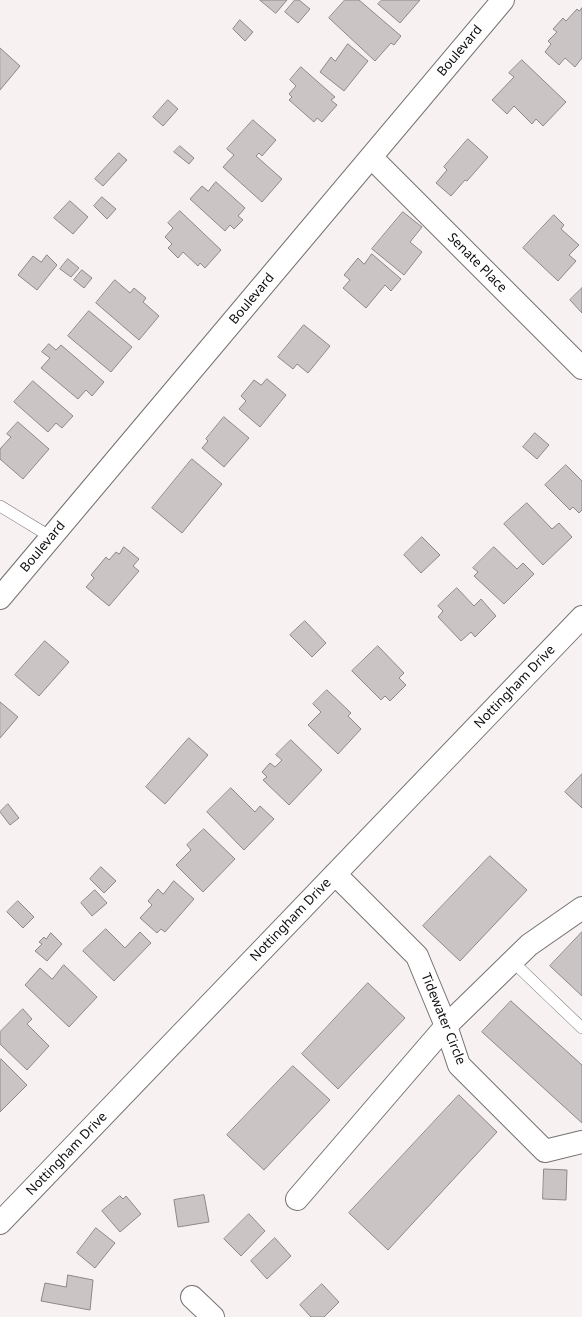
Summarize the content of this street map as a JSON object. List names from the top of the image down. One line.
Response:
{"streets":{"street":["Boulevard","Senate Place","Nottingham Drive","Tidewater Circle"]},"crossings":[["Boulevard","Senate Place"],["Nottingham Drive","Tidewater Circle"]]}
